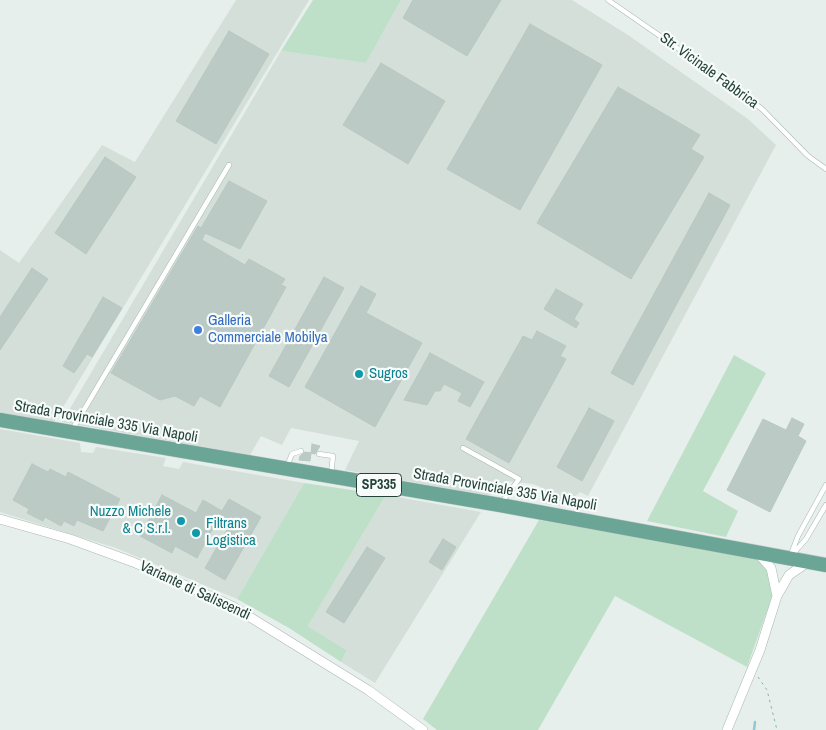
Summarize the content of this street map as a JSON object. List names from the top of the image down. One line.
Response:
{"streets":{"main road":["Strada Provinciale 335 Via Napoli","SP335"],"street":["Variante di Saliscendi"],"lane":["Str. Vicinale Fabbrica"]},"places":["Galleria Commerciale Mobilya","Sugros","Nuzzo Michele & C S.r.l.","Filtrans Logistica"]}
